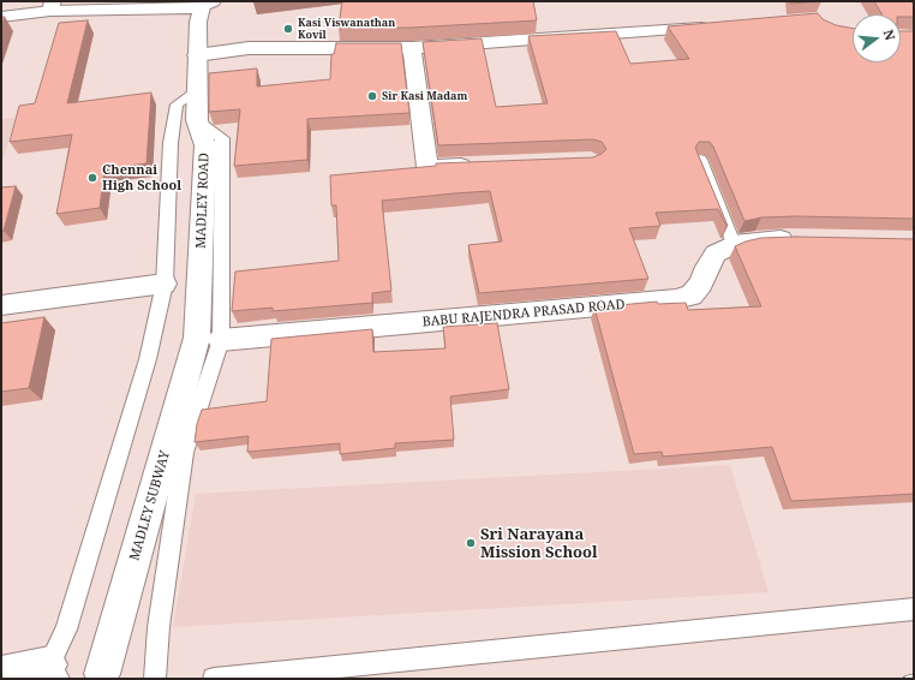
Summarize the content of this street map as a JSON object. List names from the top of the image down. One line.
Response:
{"streets":{"street":["MADLEY ROAD","BABU RAJENDRA PRASAD ROAD","MADLEY SUBWAY"]},"crossings":[["MADLEY ROAD","BABU RAJENDRA PRASAD ROAD"],["MADLEY ROAD","MADLEY SUBWAY"],["BABU RAJENDRA PRASAD ROAD","MADLEY SUBWAY"]],"places":["Kasi Viswanathan Kovil","Sir Kasi Madam","Chennai High School","Sri Narayana Mission School"],"north":"right"}
